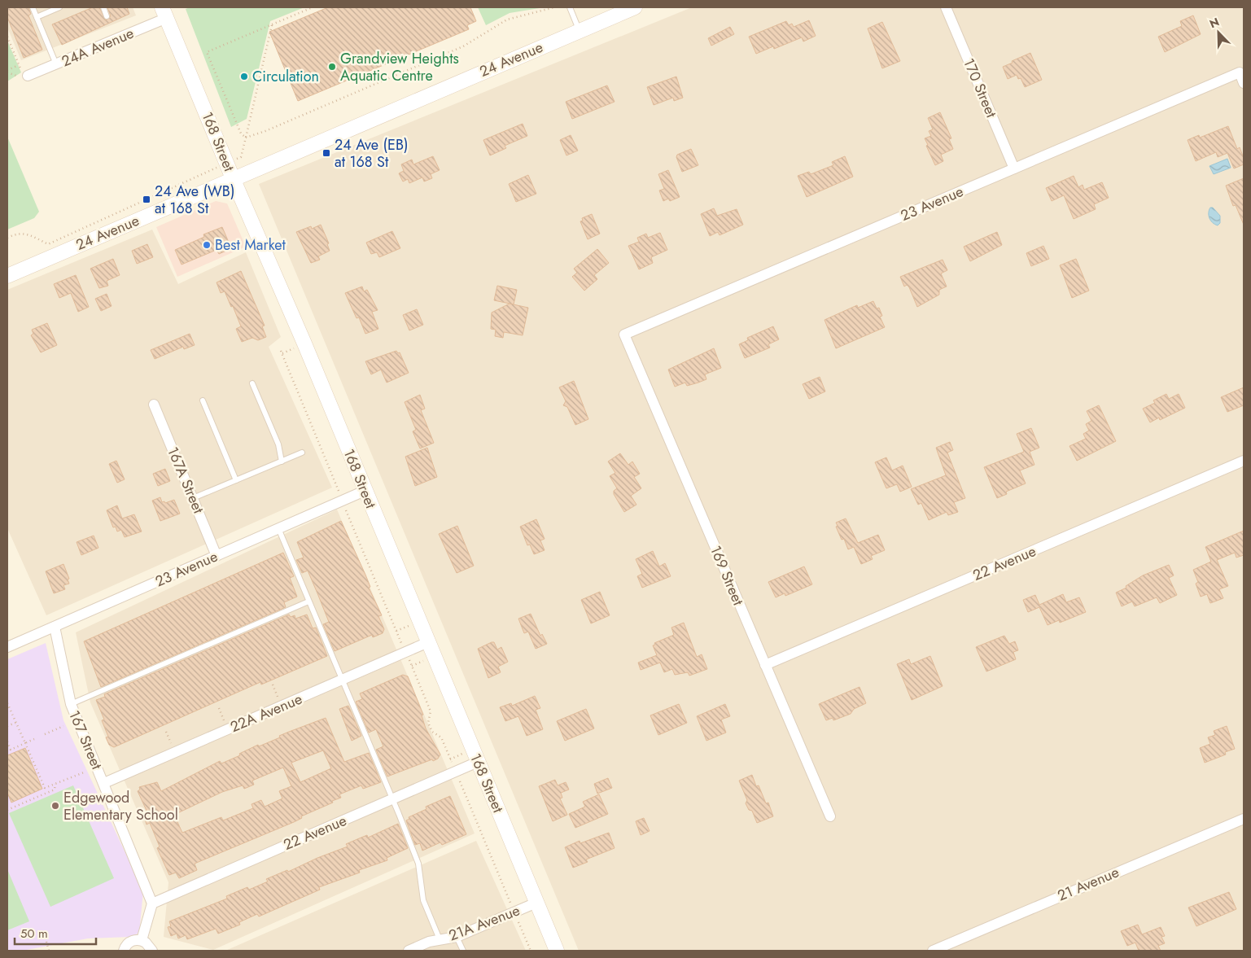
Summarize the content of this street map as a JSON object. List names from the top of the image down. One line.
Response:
{"streets":{"main road":["24 Avenue","168 Street"],"street":["24A Avenue","170 Street","23 Avenue","167A Street","22 Avenue","169 Street","22A Avenue","167 Street","21 Avenue","21A Avenue"]},"crossings":[["24A Avenue","168 Street"],["24 Avenue","168 Street"],["170 Street","23 Avenue"],["168 Street","23 Avenue"],["168 Street","22 Avenue"],["168 Street","22A Avenue"],["168 Street","21A Avenue"],["23 Avenue","167A Street"],["23 Avenue","169 Street"],["23 Avenue","167 Street"],["22 Avenue","169 Street"],["22 Avenue","167 Street"],["22A Avenue","167 Street"]],"places":{"other":["Grandview Heights Aquatic Centre","Circulation","Best Market","Edgewood Elementary School"],"transit":["24 Ave (EB) at 168 St","24 Ave (WB) at 168 St"]},"scale_bar":"50 m","north":"top left"}
